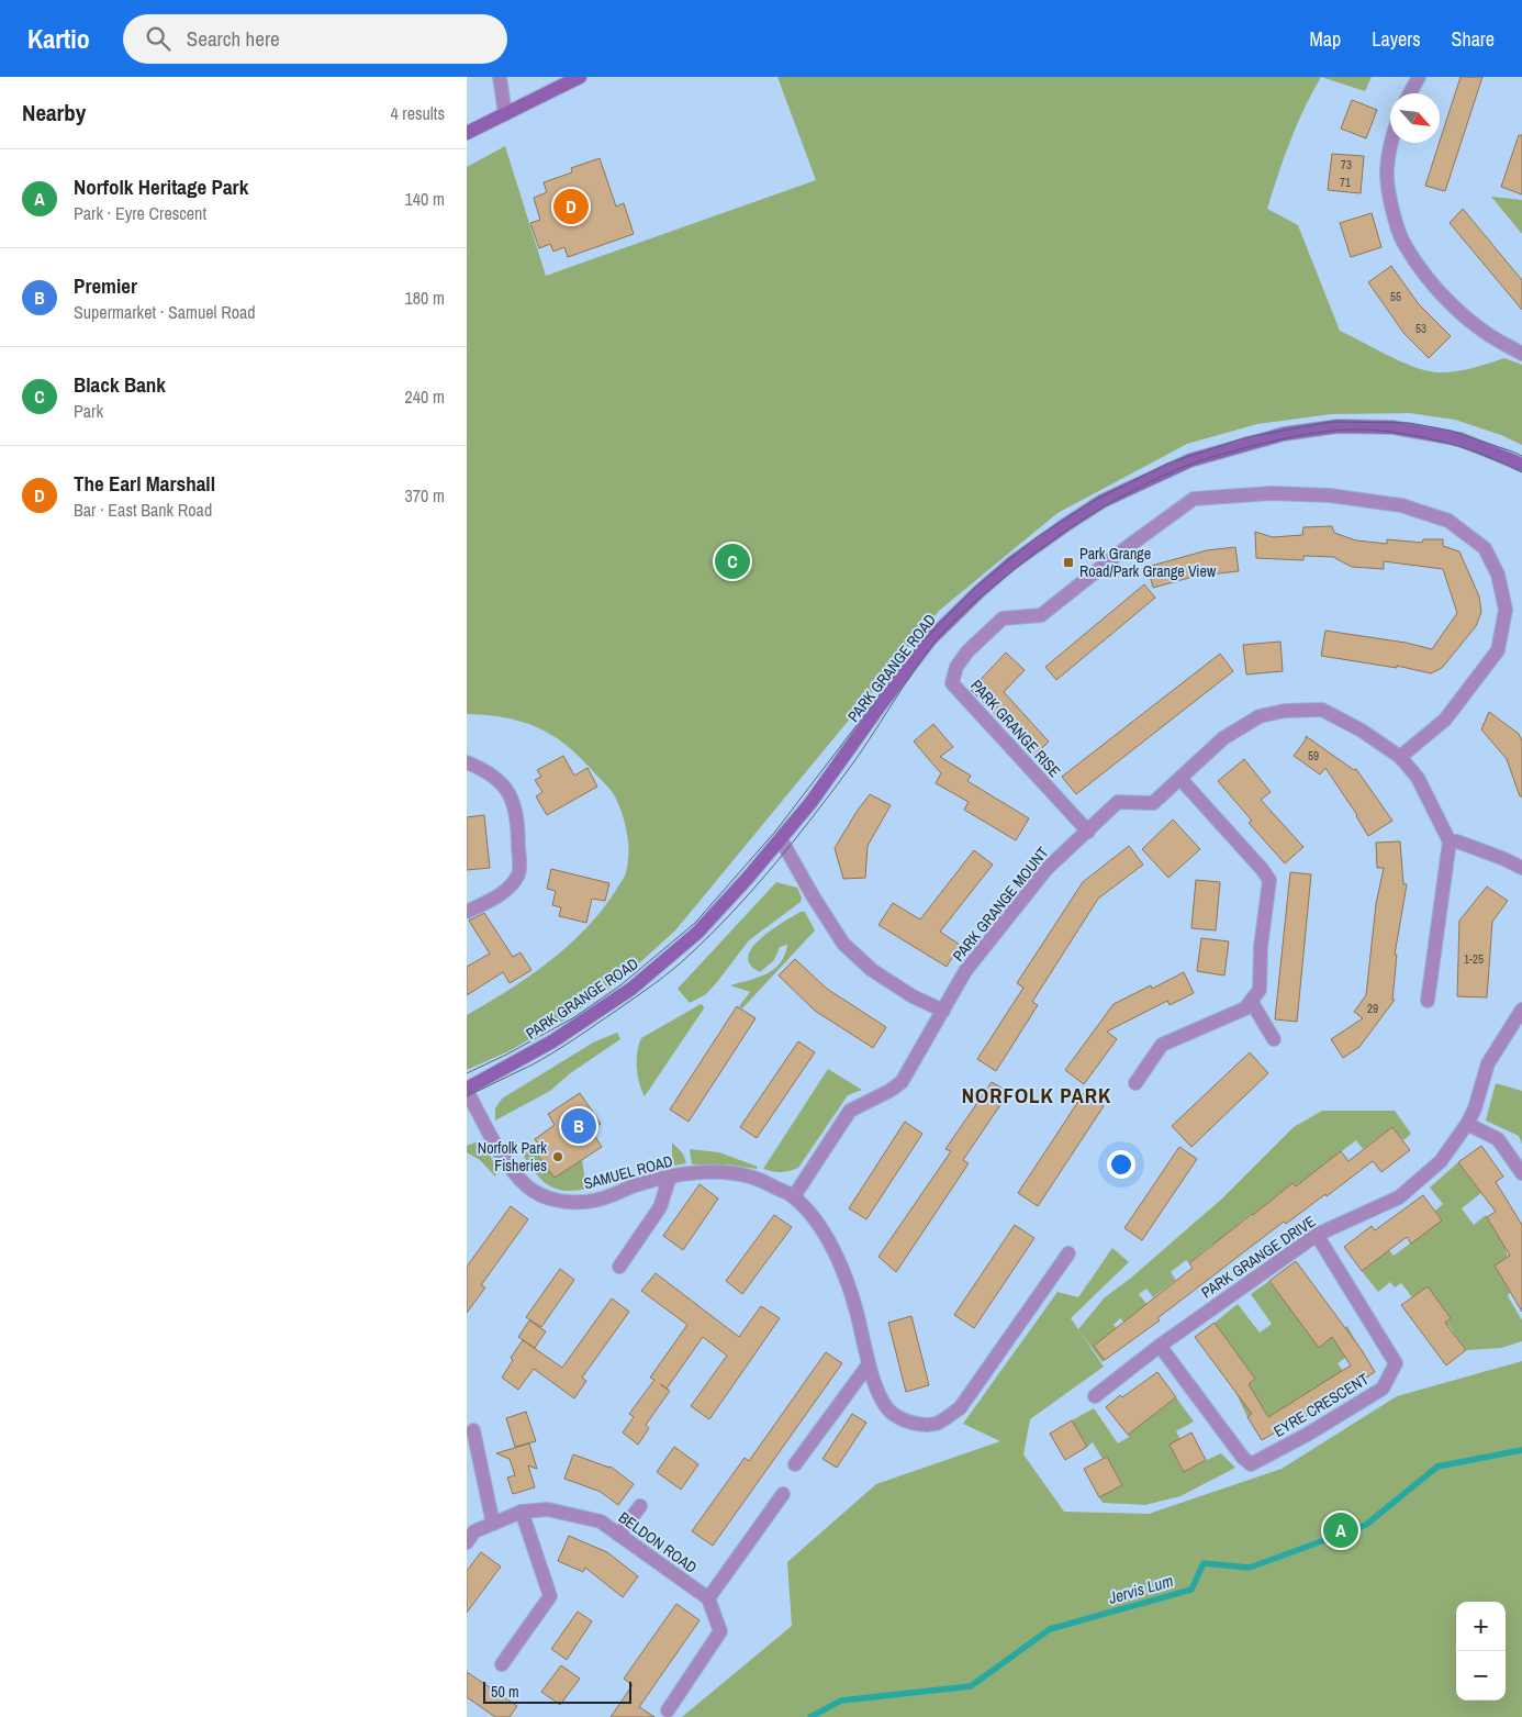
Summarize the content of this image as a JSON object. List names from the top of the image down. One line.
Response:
{"streets":{"street":["PARK GRANGE ROAD","PARK GRANGE RISE","PARK GRANGE MOUNT","SAMUEL ROAD","PARK GRANGE DRIVE","EYRE CRESCENT","BELDON ROAD"]},"crossings":[["PARK GRANGE ROAD","SAMUEL ROAD"],["PARK GRANGE RISE","PARK GRANGE MOUNT"],["PARK GRANGE MOUNT","SAMUEL ROAD"],["PARK GRANGE DRIVE","EYRE CRESCENT"]],"districts":["NORFOLK PARK"],"water":["Jervis Lum"],"places":{"transit":["Park Grange Road/Park Grange View"],"other":["Norfolk Park Fisheries"]},"house_numbers":["73","71","55","53","59","1-25","29"],"scale_bar":"50 m","north":"bottom right","page":{"header":"Kartio","search":"Search here","nav":["Map","Layers","Share"],"heading":["Nearby","4 results"],"list":[{"mark":"A","name":"Norfolk Heritage Park","note":"Park · Eyre Crescent","value":"140 m"},{"mark":"B","name":"Premier","note":"Supermarket · Samuel Road","value":"180 m"},{"mark":"C","name":"Black Bank","note":"Park","value":"240 m"},{"mark":"D","name":"The Earl Marshall","note":"Bar · East Bank Road","value":"370 m"}],"pins":["D","C","B","A"],"map_buttons":["+","−"],"scale":"50 m"}}
